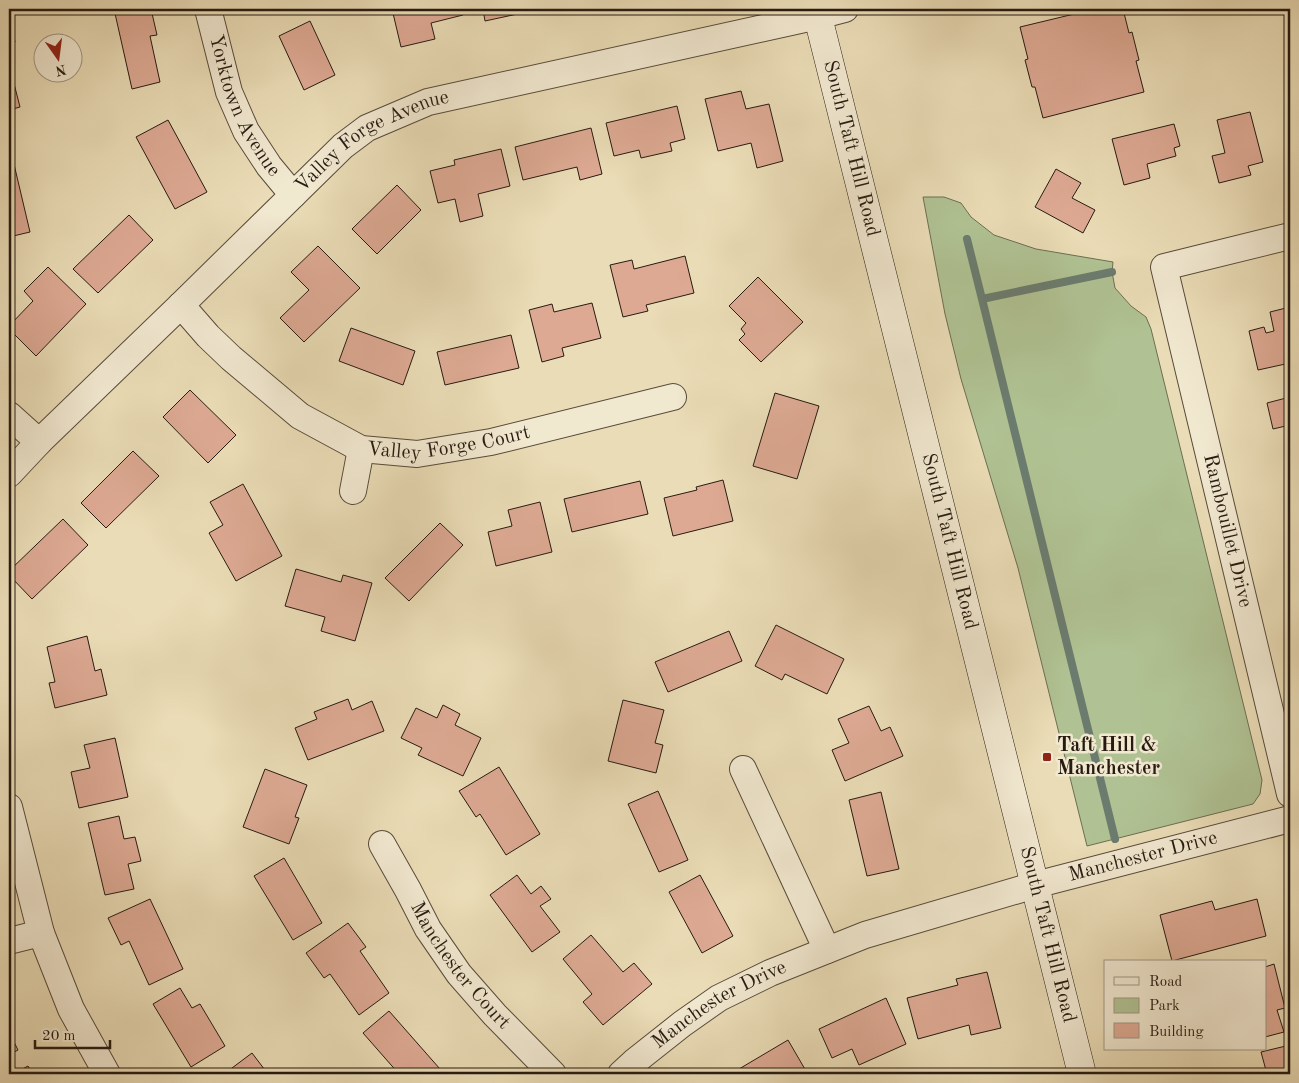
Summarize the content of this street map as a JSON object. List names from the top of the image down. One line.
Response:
{"streets":{"main road":["South Taft Hill Road"],"street":["Yorktown Avenue","Valley Forge Avenue","Valley Forge Court","Rambouillet Drive","Manchester Drive","Manchester Court"]},"crossings":[["Yorktown Avenue","Valley Forge Avenue"],["Valley Forge Avenue","South Taft Hill Road"],["Valley Forge Avenue","Valley Forge Court"],["South Taft Hill Road","Manchester Drive"]],"places":{"transit":["Taft Hill & Manchester"]},"legend":["Road","Park","Building"],"scale_bar":"20 m","north":"bottom"}
